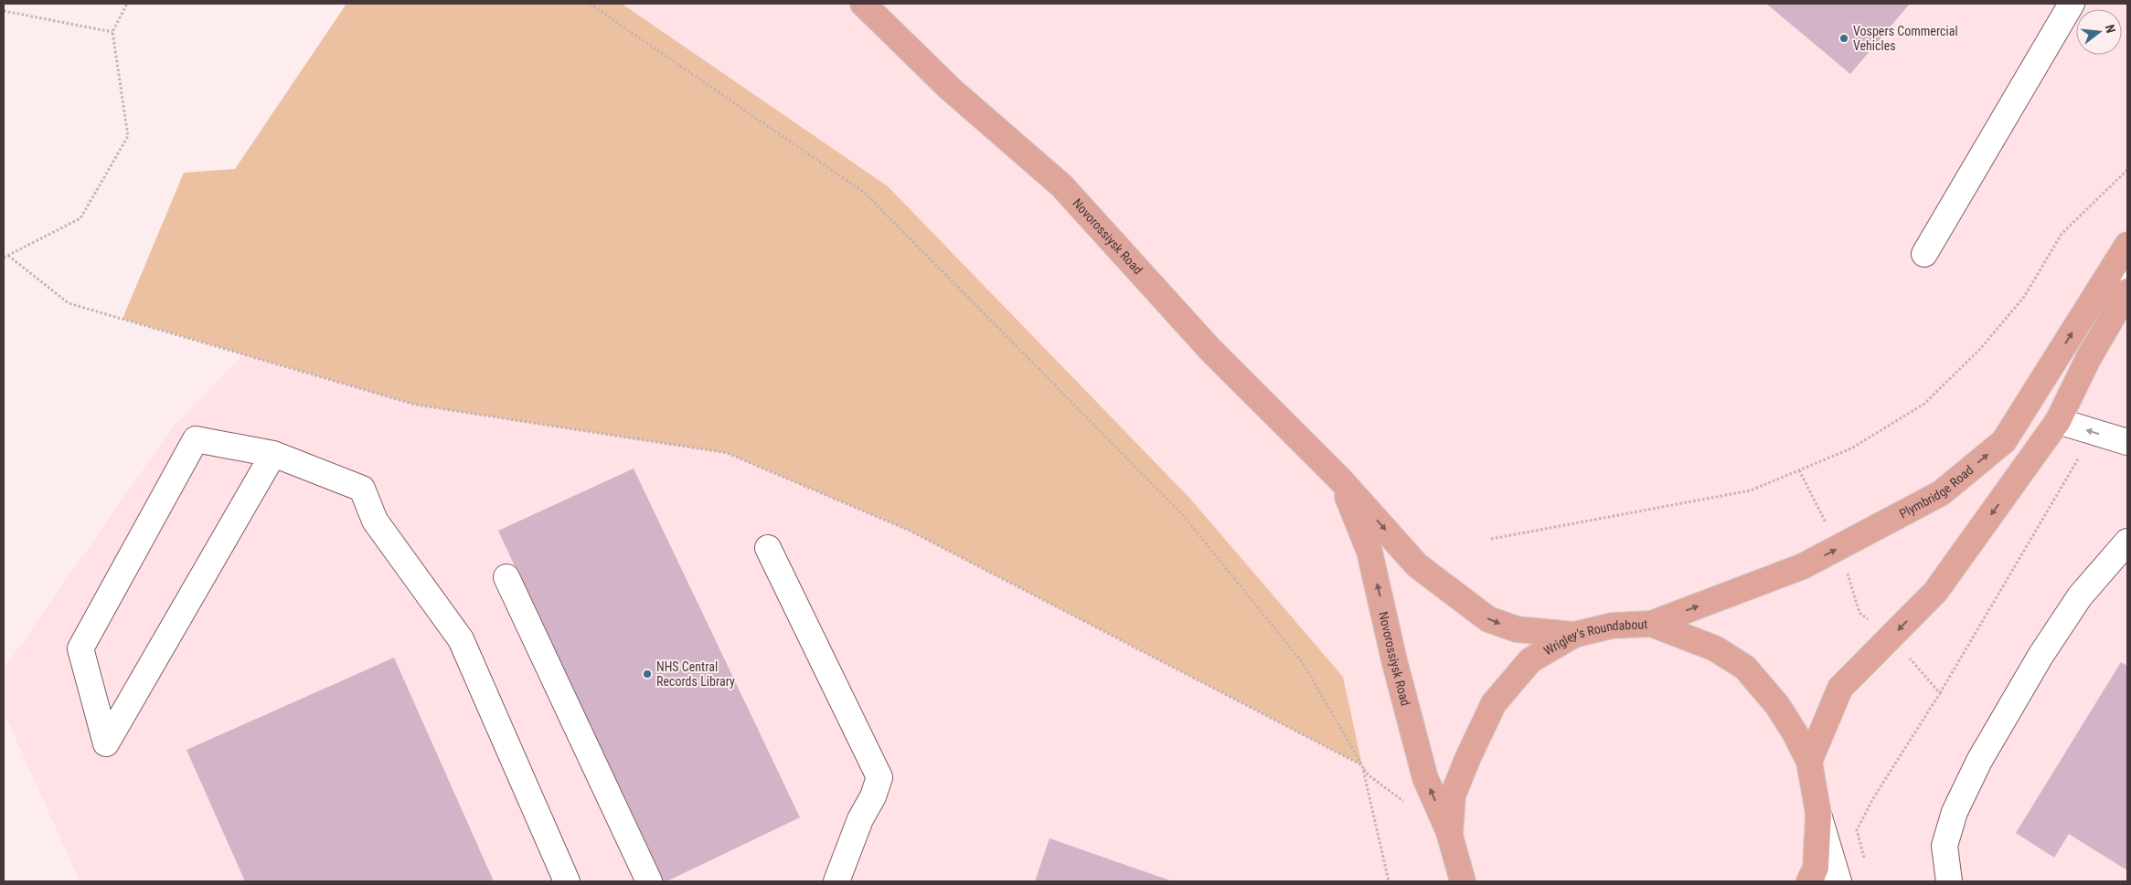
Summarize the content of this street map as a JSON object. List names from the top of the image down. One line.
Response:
{"streets":{"main road":["Novorossiysk Road","Plymbridge Road","Wrigley's Roundabout"]},"crossings":[["Novorossiysk Road","Wrigley's Roundabout"],["Plymbridge Road","Wrigley's Roundabout"]],"places":["Vospers Commercial Vehicles","NHS Central Records Library"],"north":"right"}
